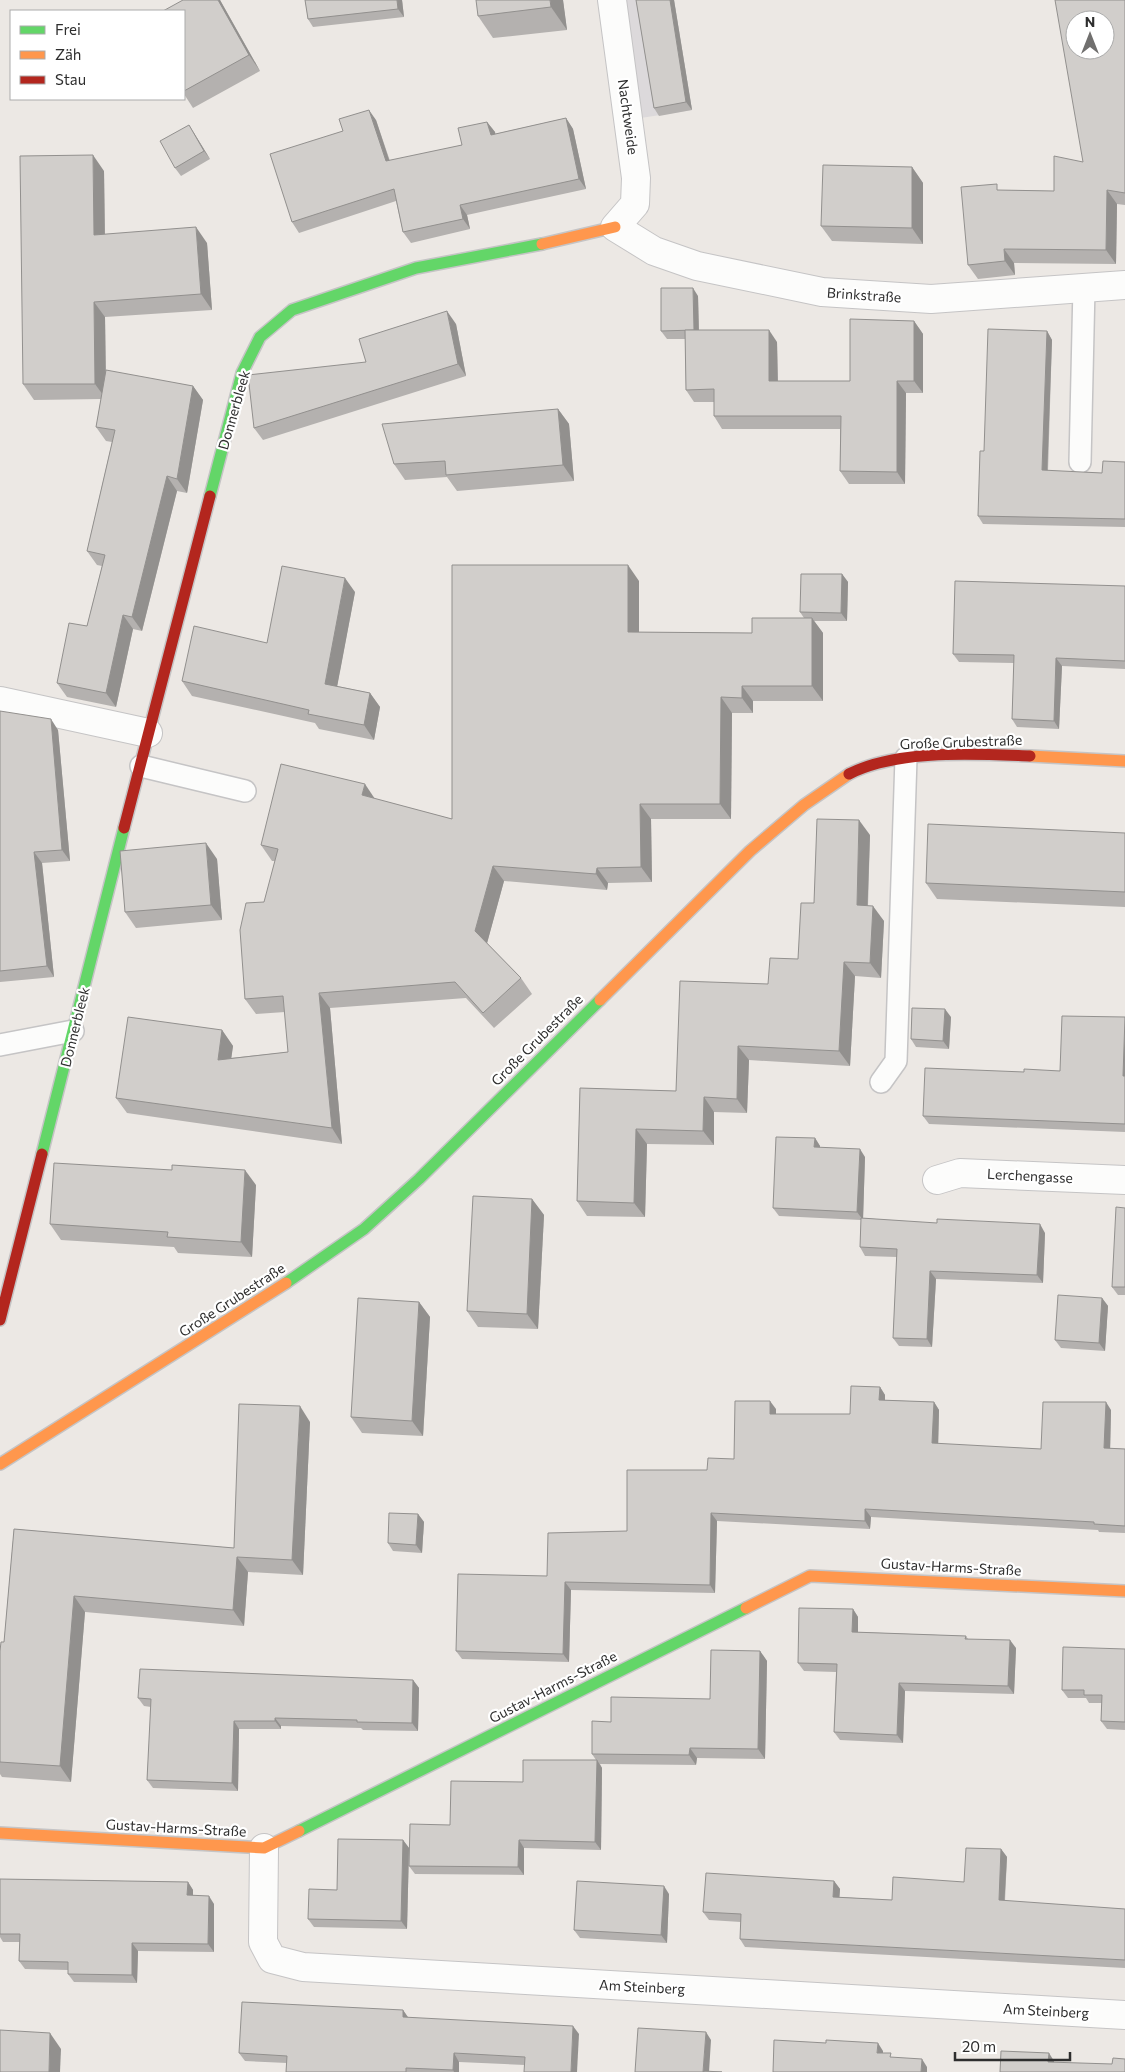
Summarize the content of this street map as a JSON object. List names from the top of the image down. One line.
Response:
{"streets":{"street":["Nachtweide","Brinkstraße","Donnerbleek","Große Grubestraße","Lerchengasse","Gustav-Harms-Straße","Am Steinberg"]},"crossings":[["Nachtweide","Brinkstraße"],["Nachtweide","Donnerbleek"],["Brinkstraße","Donnerbleek"],["Gustav-Harms-Straße","Am Steinberg"]],"legend":["Frei","Zäh","Stau"],"scale_bar":"20 m","north":"top"}
